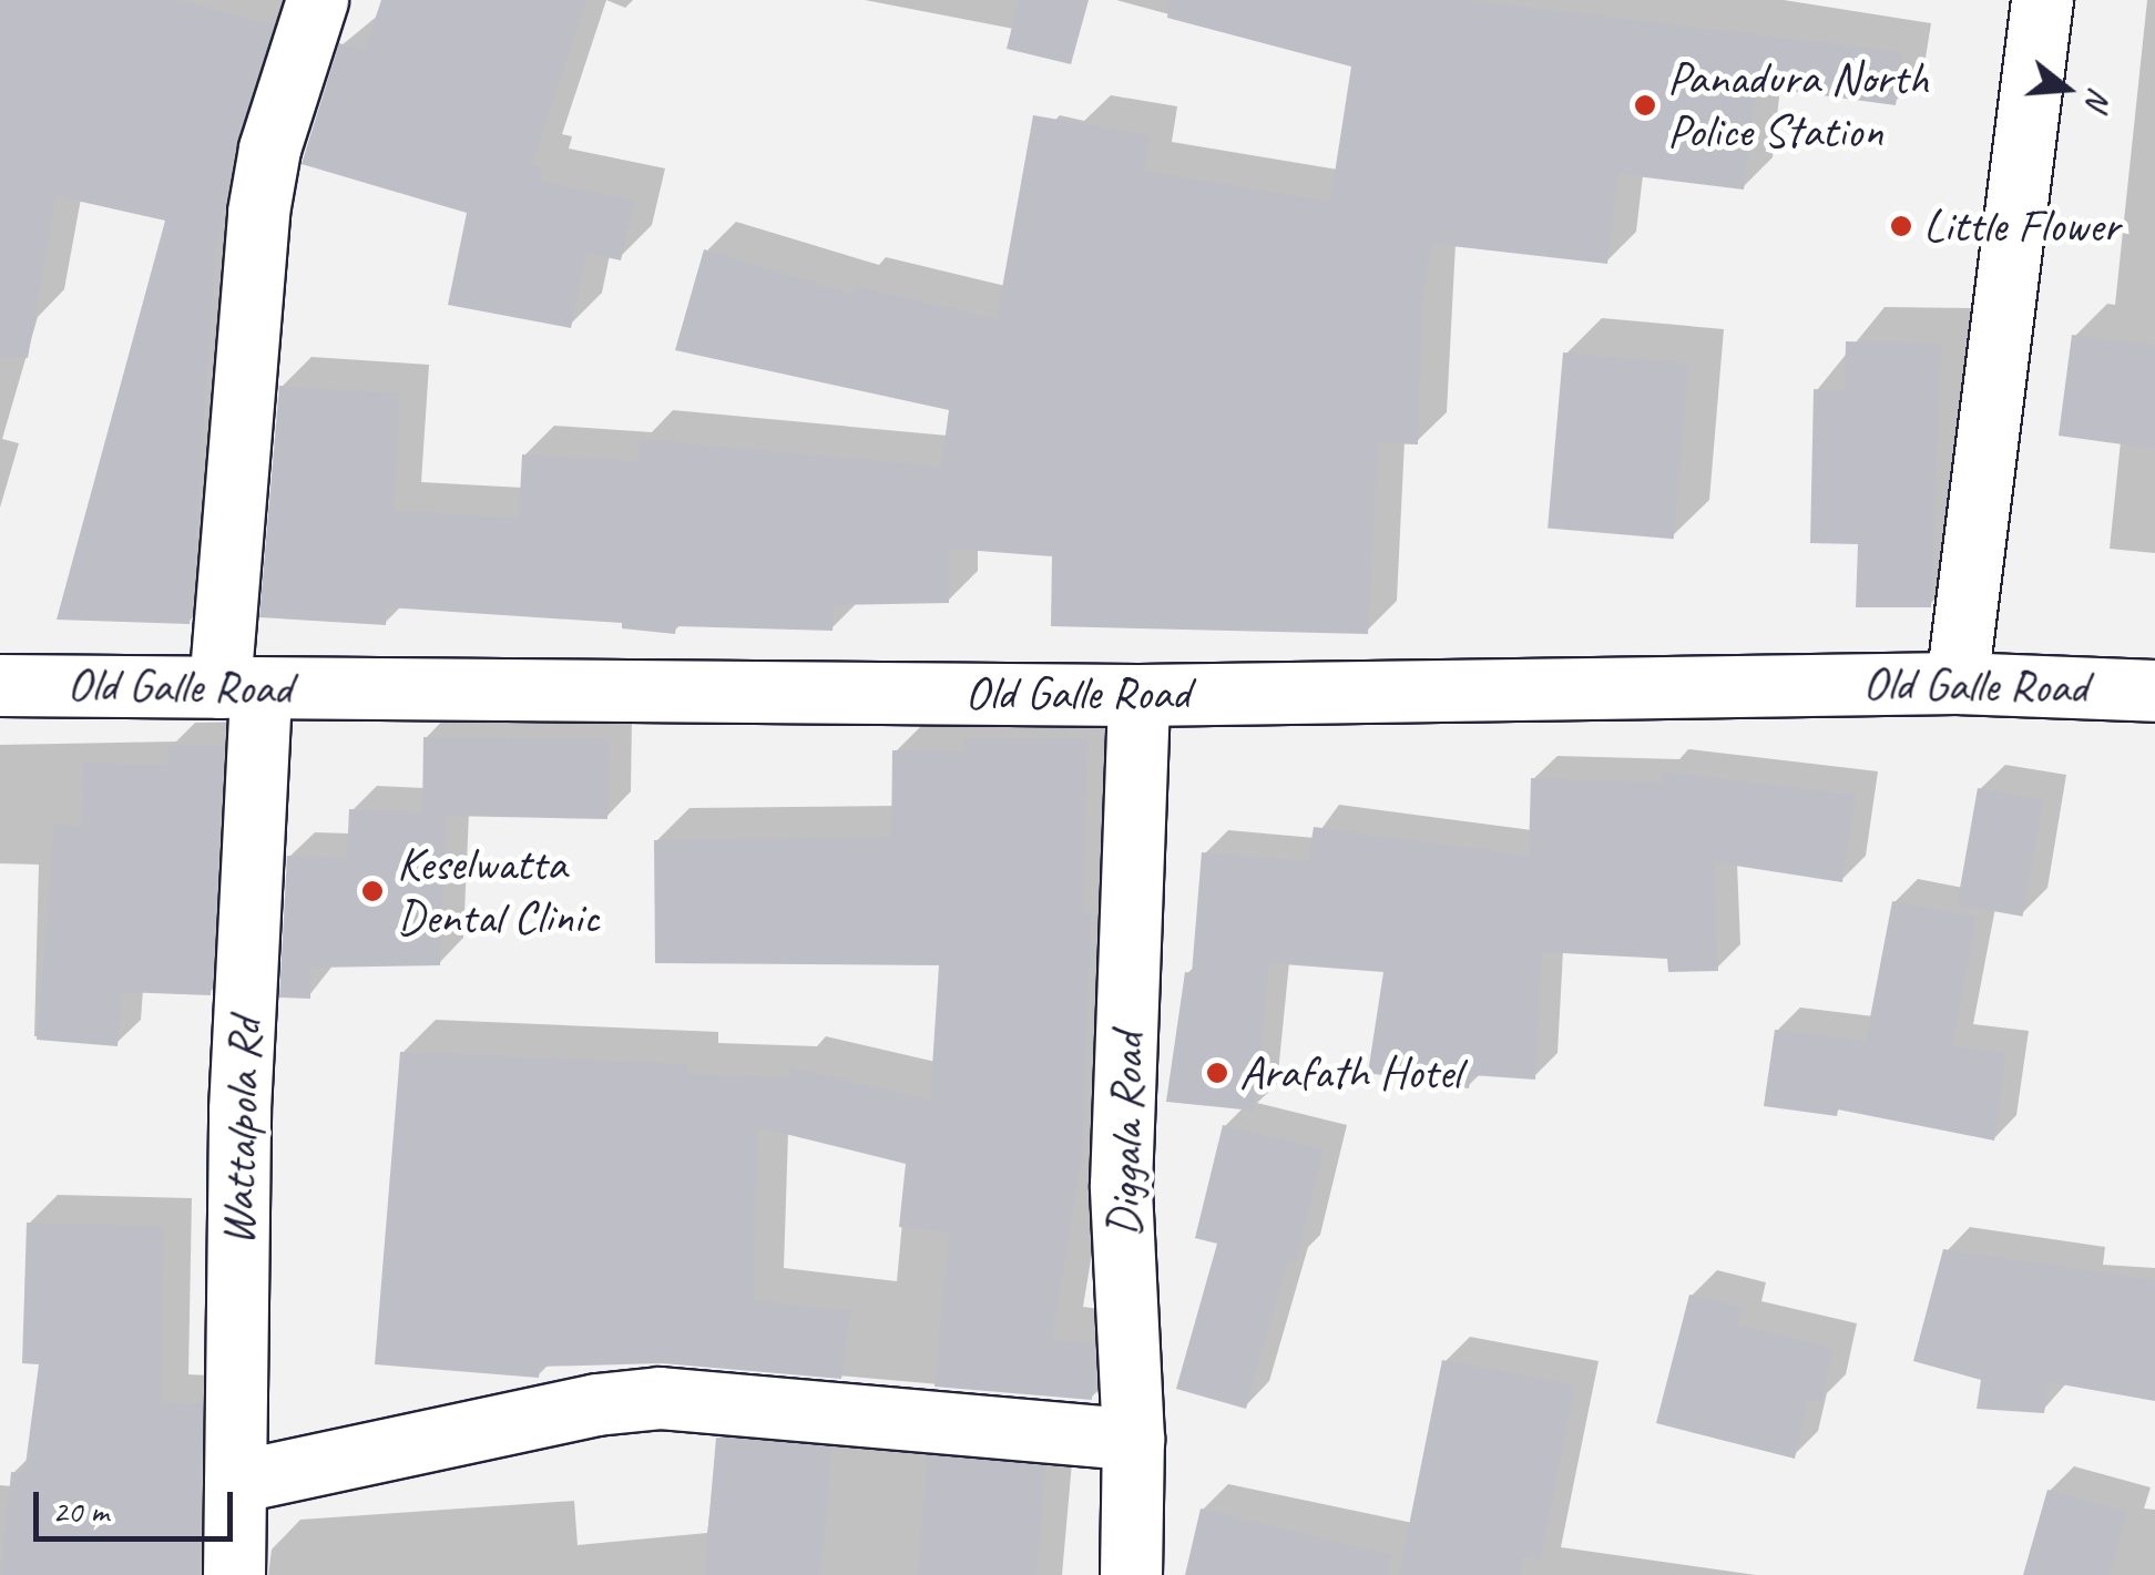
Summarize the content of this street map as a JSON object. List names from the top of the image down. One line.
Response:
{"streets":{"main road":["Old Galle Road","Wattalpola Rd","Diggala Road"]},"crossings":[["Old Galle Road","Wattalpola Rd"],["Old Galle Road","Diggala Road"]],"places":["Panadura North Police Station","Little Flower","Keselwatta Dental Clinic","Arafath Hotel"],"scale_bar":"20 m","north":"right"}
